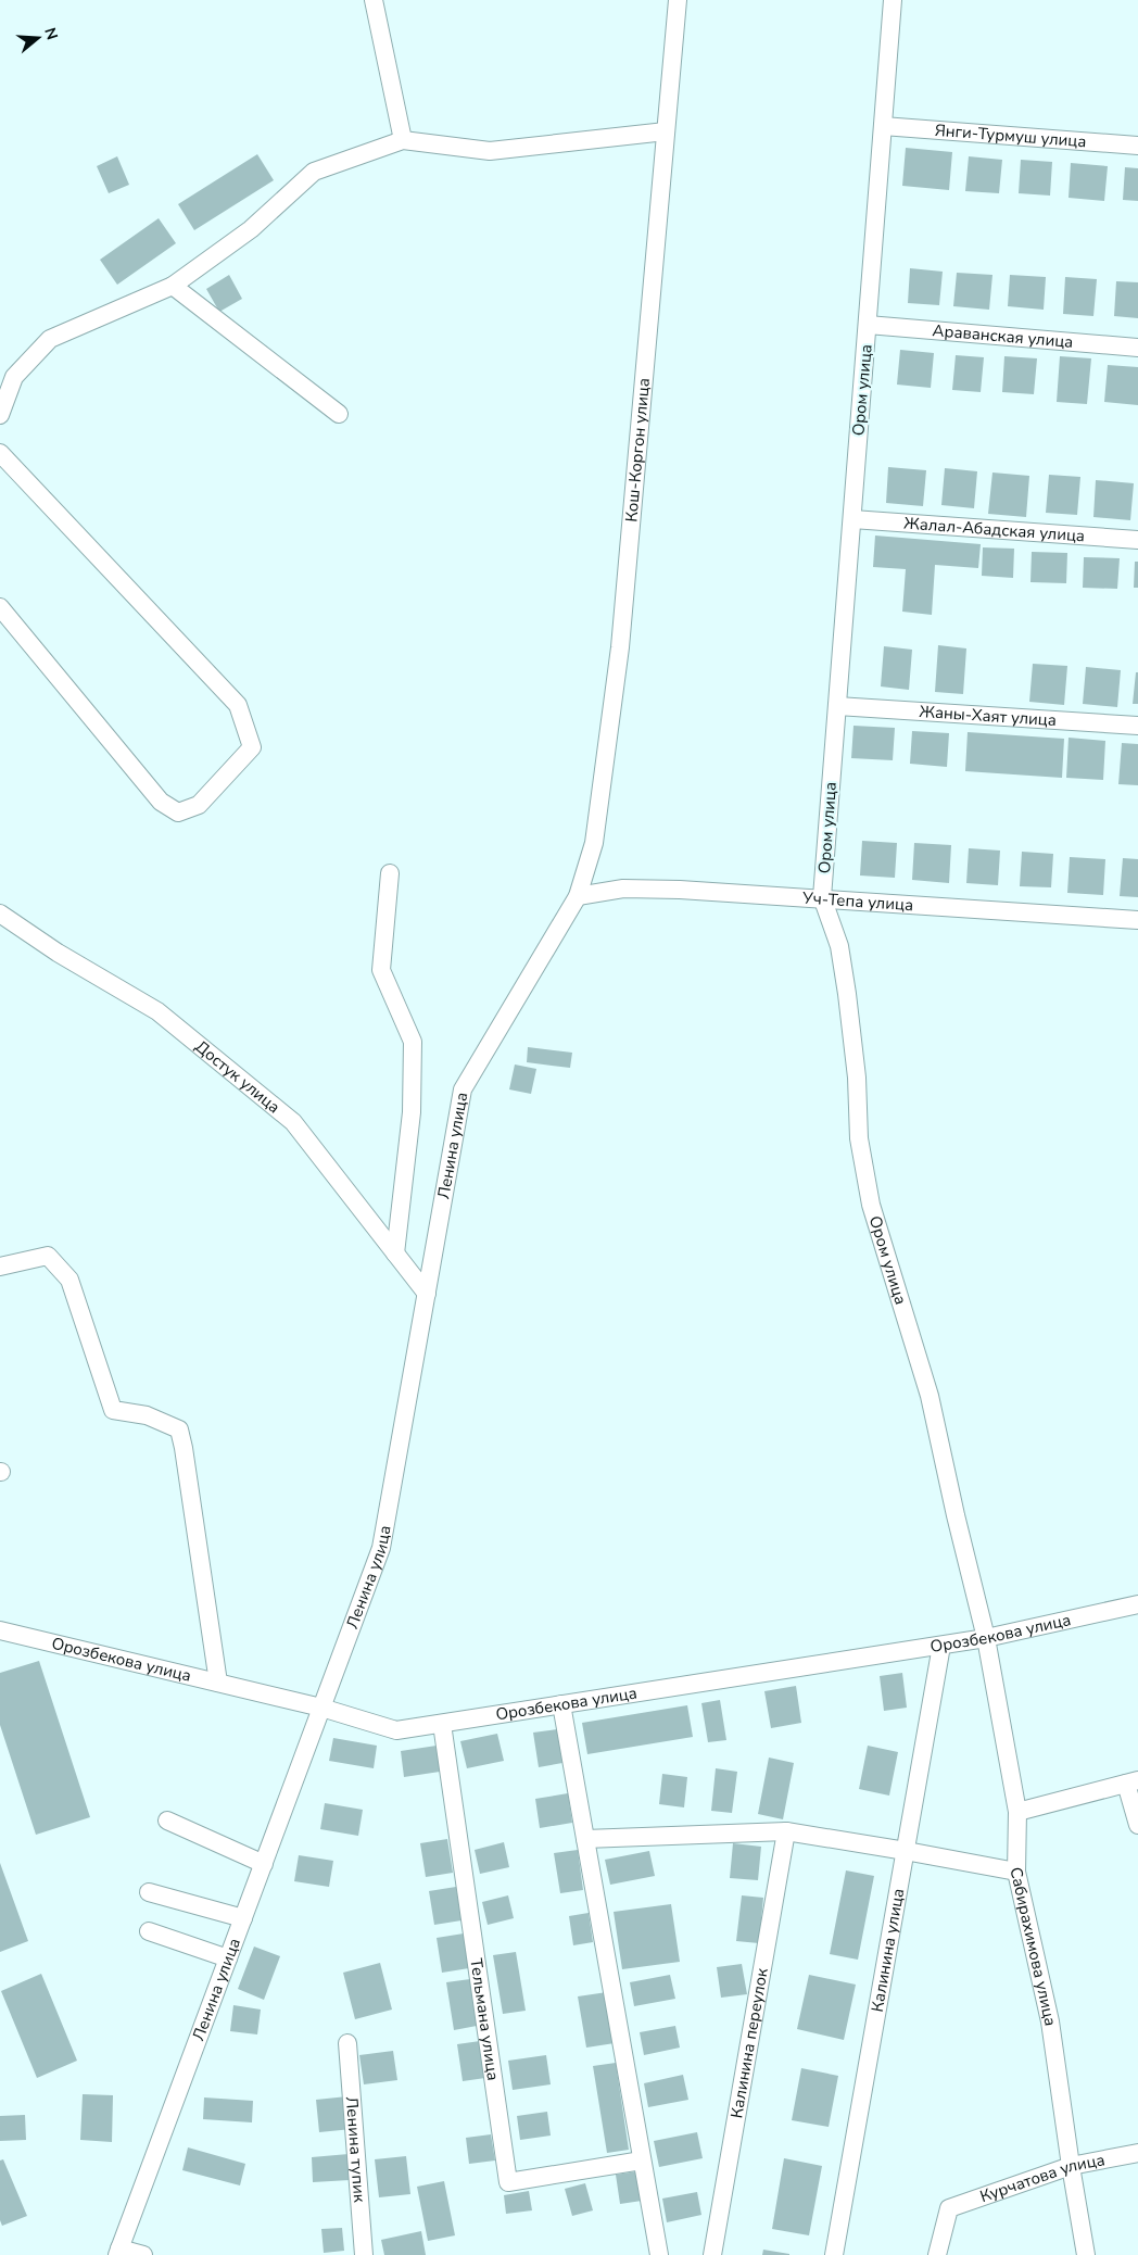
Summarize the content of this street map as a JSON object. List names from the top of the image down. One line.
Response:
{"streets":{"street":["Янги-Турмуш улица","Араванская улица","Ором улица","Кош-Коргон улица","Жалал-Абадская улица","Жаны-Хаят улица","Уч-Тепа улица","Достук улица","Ленина улица","Орозбекова улица","Сабирахимова улица","Калинина улица","Тельмана улица","Калинина переулок","Ленина тупик","Курчатова улица"]},"crossings":[["Янги-Турмуш улица","Ором улица"],["Араванская улица","Ором улица"],["Ором улица","Жалал-Абадская улица"],["Ором улица","Жаны-Хаят улица"],["Ором улица","Уч-Тепа улица"],["Ором улица","Орозбекова улица"],["Ором улица","Сабирахимова улица"],["Кош-Коргон улица","Уч-Тепа улица"],["Кош-Коргон улица","Ленина улица"],["Уч-Тепа улица","Ленина улица"],["Достук улица","Ленина улица"],["Ленина улица","Орозбекова улица"],["Орозбекова улица","Сабирахимова улица"],["Орозбекова улица","Калинина улица"],["Орозбекова улица","Тельмана улица"],["Сабирахимова улица","Курчатова улица"]],"north":"right"}
